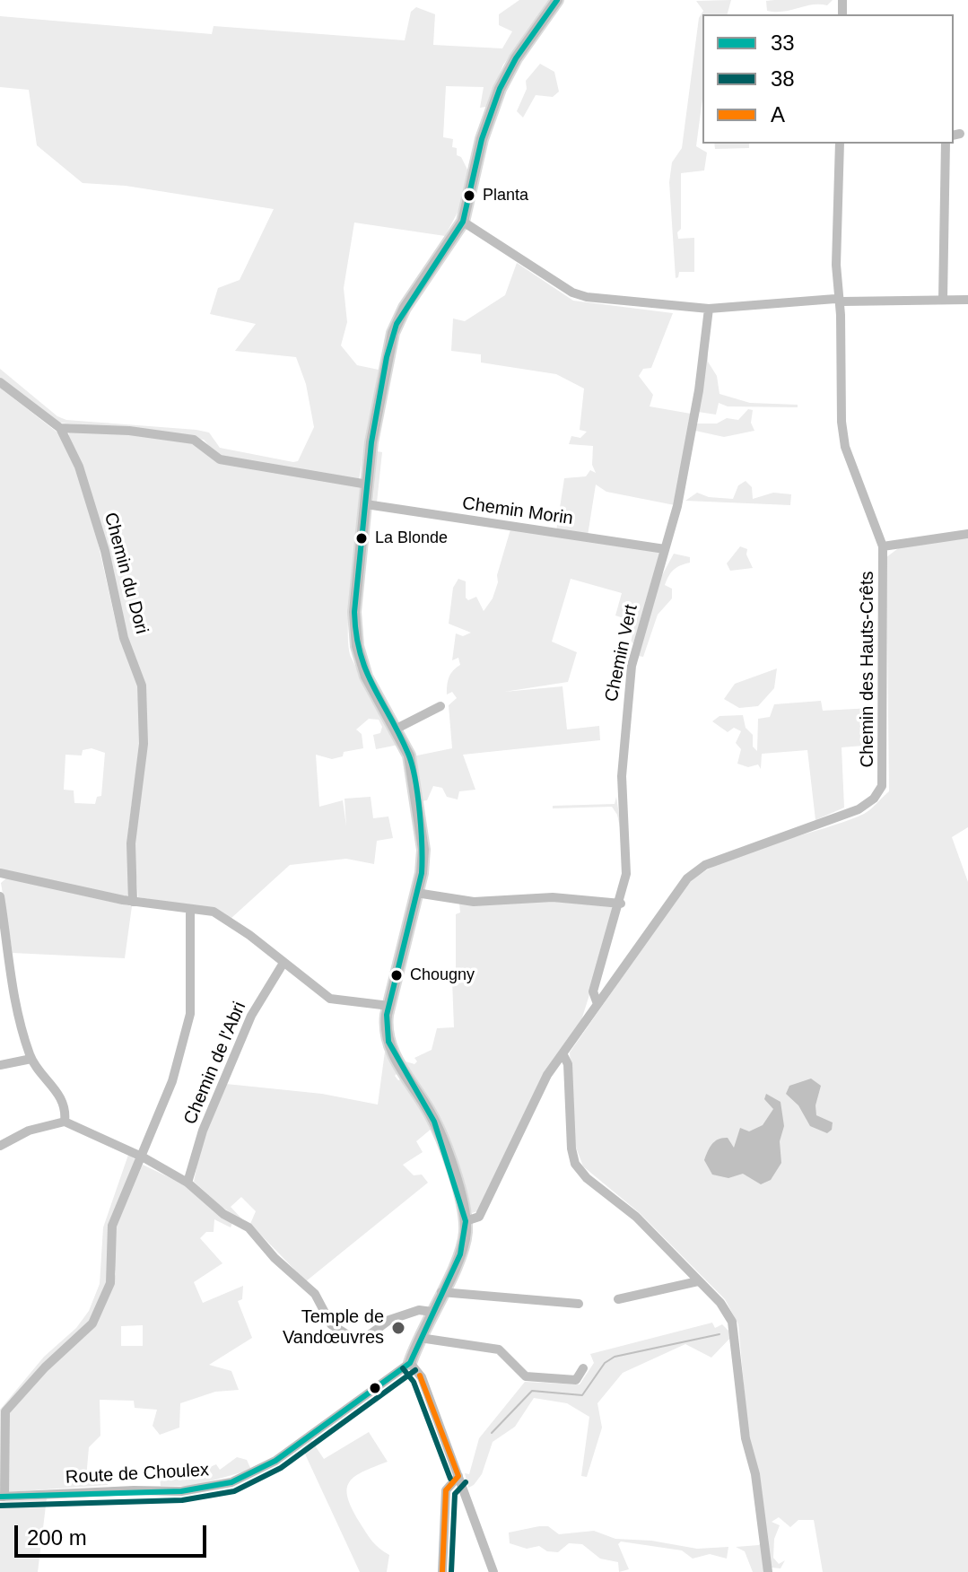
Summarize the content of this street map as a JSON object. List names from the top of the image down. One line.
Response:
{"streets":{"street":["Chemin Morin","Chemin du Dori","Chemin Vert","Chemin des Hauts-Crêts","Chemin de l'Abri","Route de Choulex"]},"crossings":[["Chemin Morin","Chemin Vert"],["Chemin Vert","Chemin des Hauts-Crêts"]],"places":["Planta","La Blonde","Chougny","Temple de Vandœuvres"],"lines":["transit line 33","transit line 38","transit line A"],"legend":["33","38","A"],"scale_bar":"200 m"}
